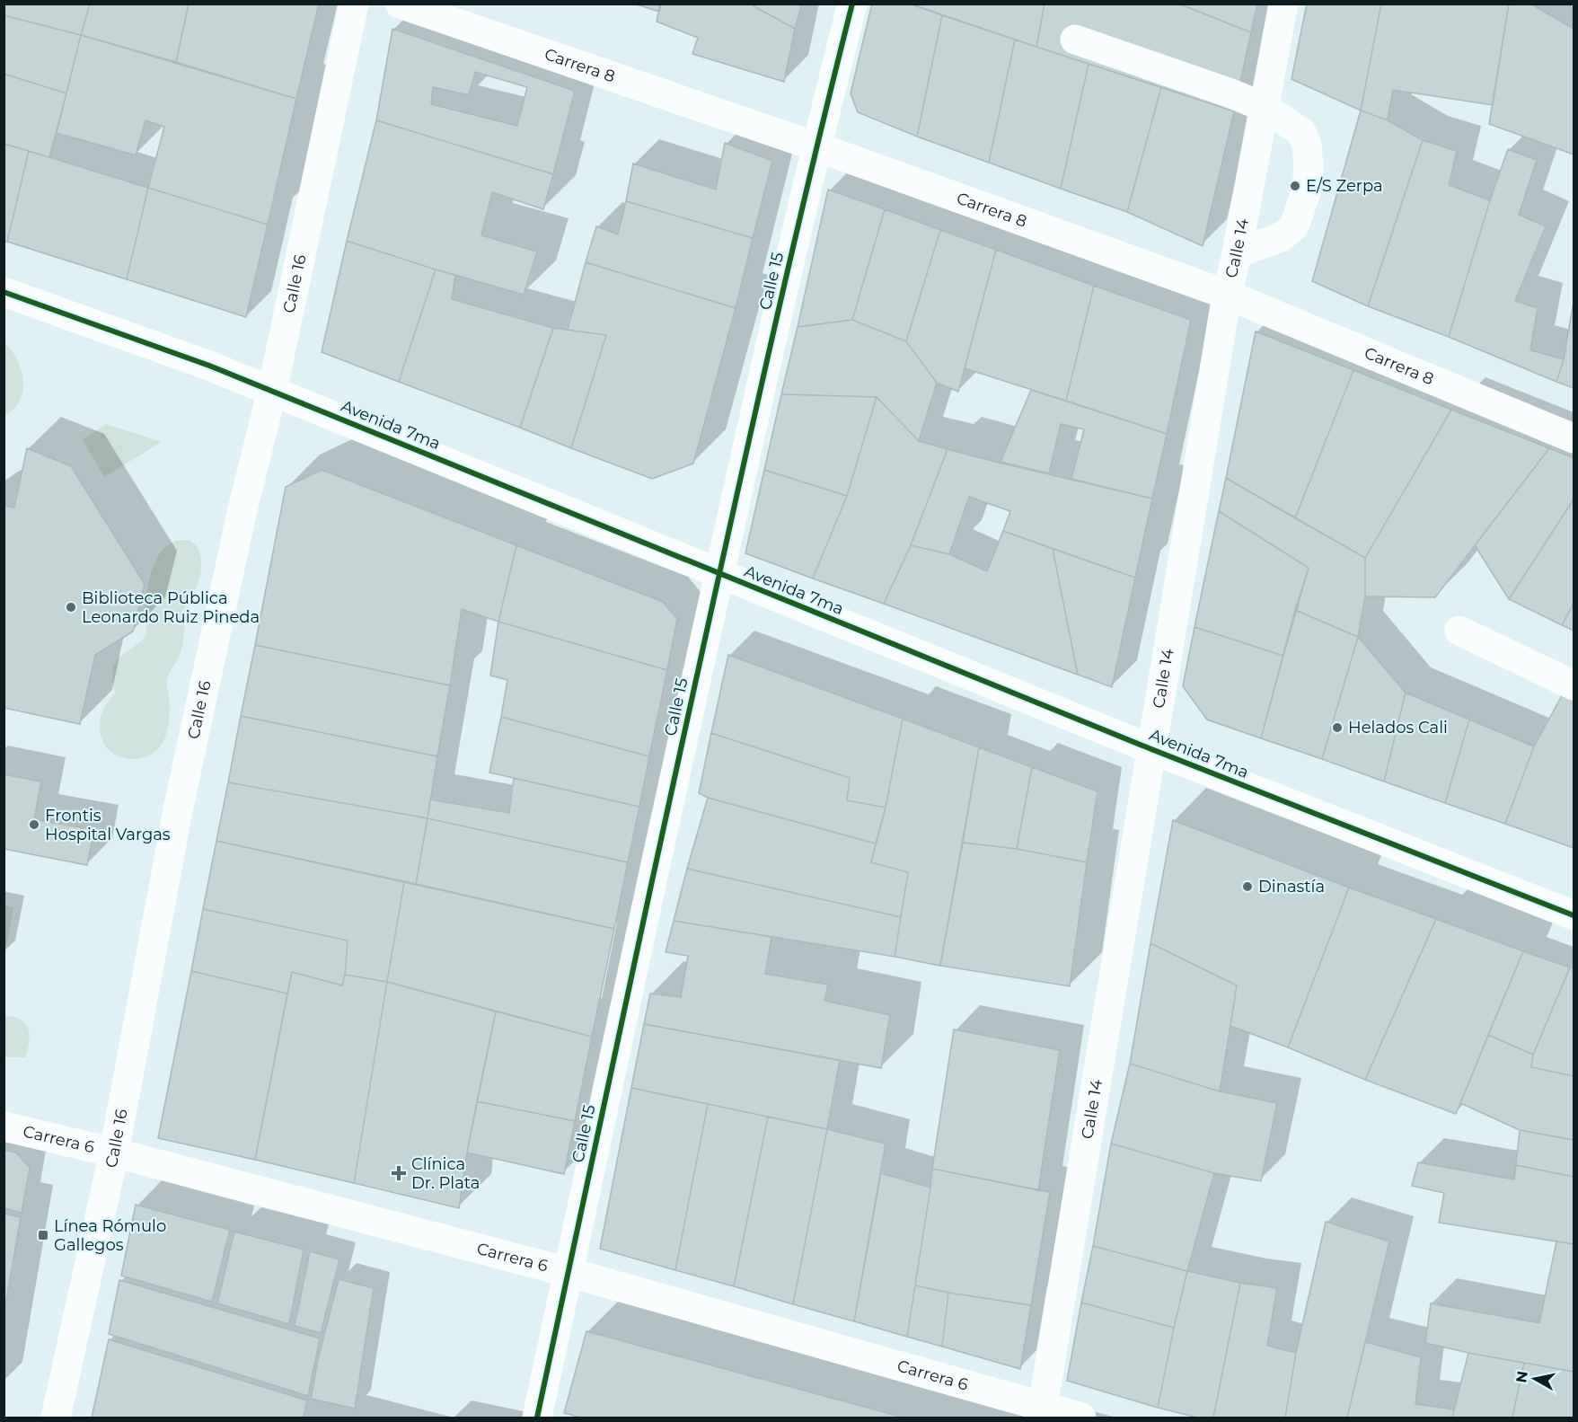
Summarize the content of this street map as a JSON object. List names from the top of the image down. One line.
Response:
{"streets":{"street":["Carrera 8","Calle 14","Calle 15","Calle 16","Avenida 7ma","Carrera 6"]},"crossings":[["Carrera 8","Calle 14"],["Carrera 8","Calle 15"],["Calle 14","Avenida 7ma"],["Calle 14","Carrera 6"],["Calle 15","Avenida 7ma"],["Calle 15","Carrera 6"],["Calle 16","Avenida 7ma"],["Calle 16","Carrera 6"]],"places":{"other":["E/S Zerpa","Biblioteca Pública Leonardo Ruiz Pineda","Helados Cali","Frontis Hospital Vargas","Dinastía"],"health":["Clínica Dr. Plata"],"transit":["Línea Rómulo Gallegos"]},"north":"left"}
